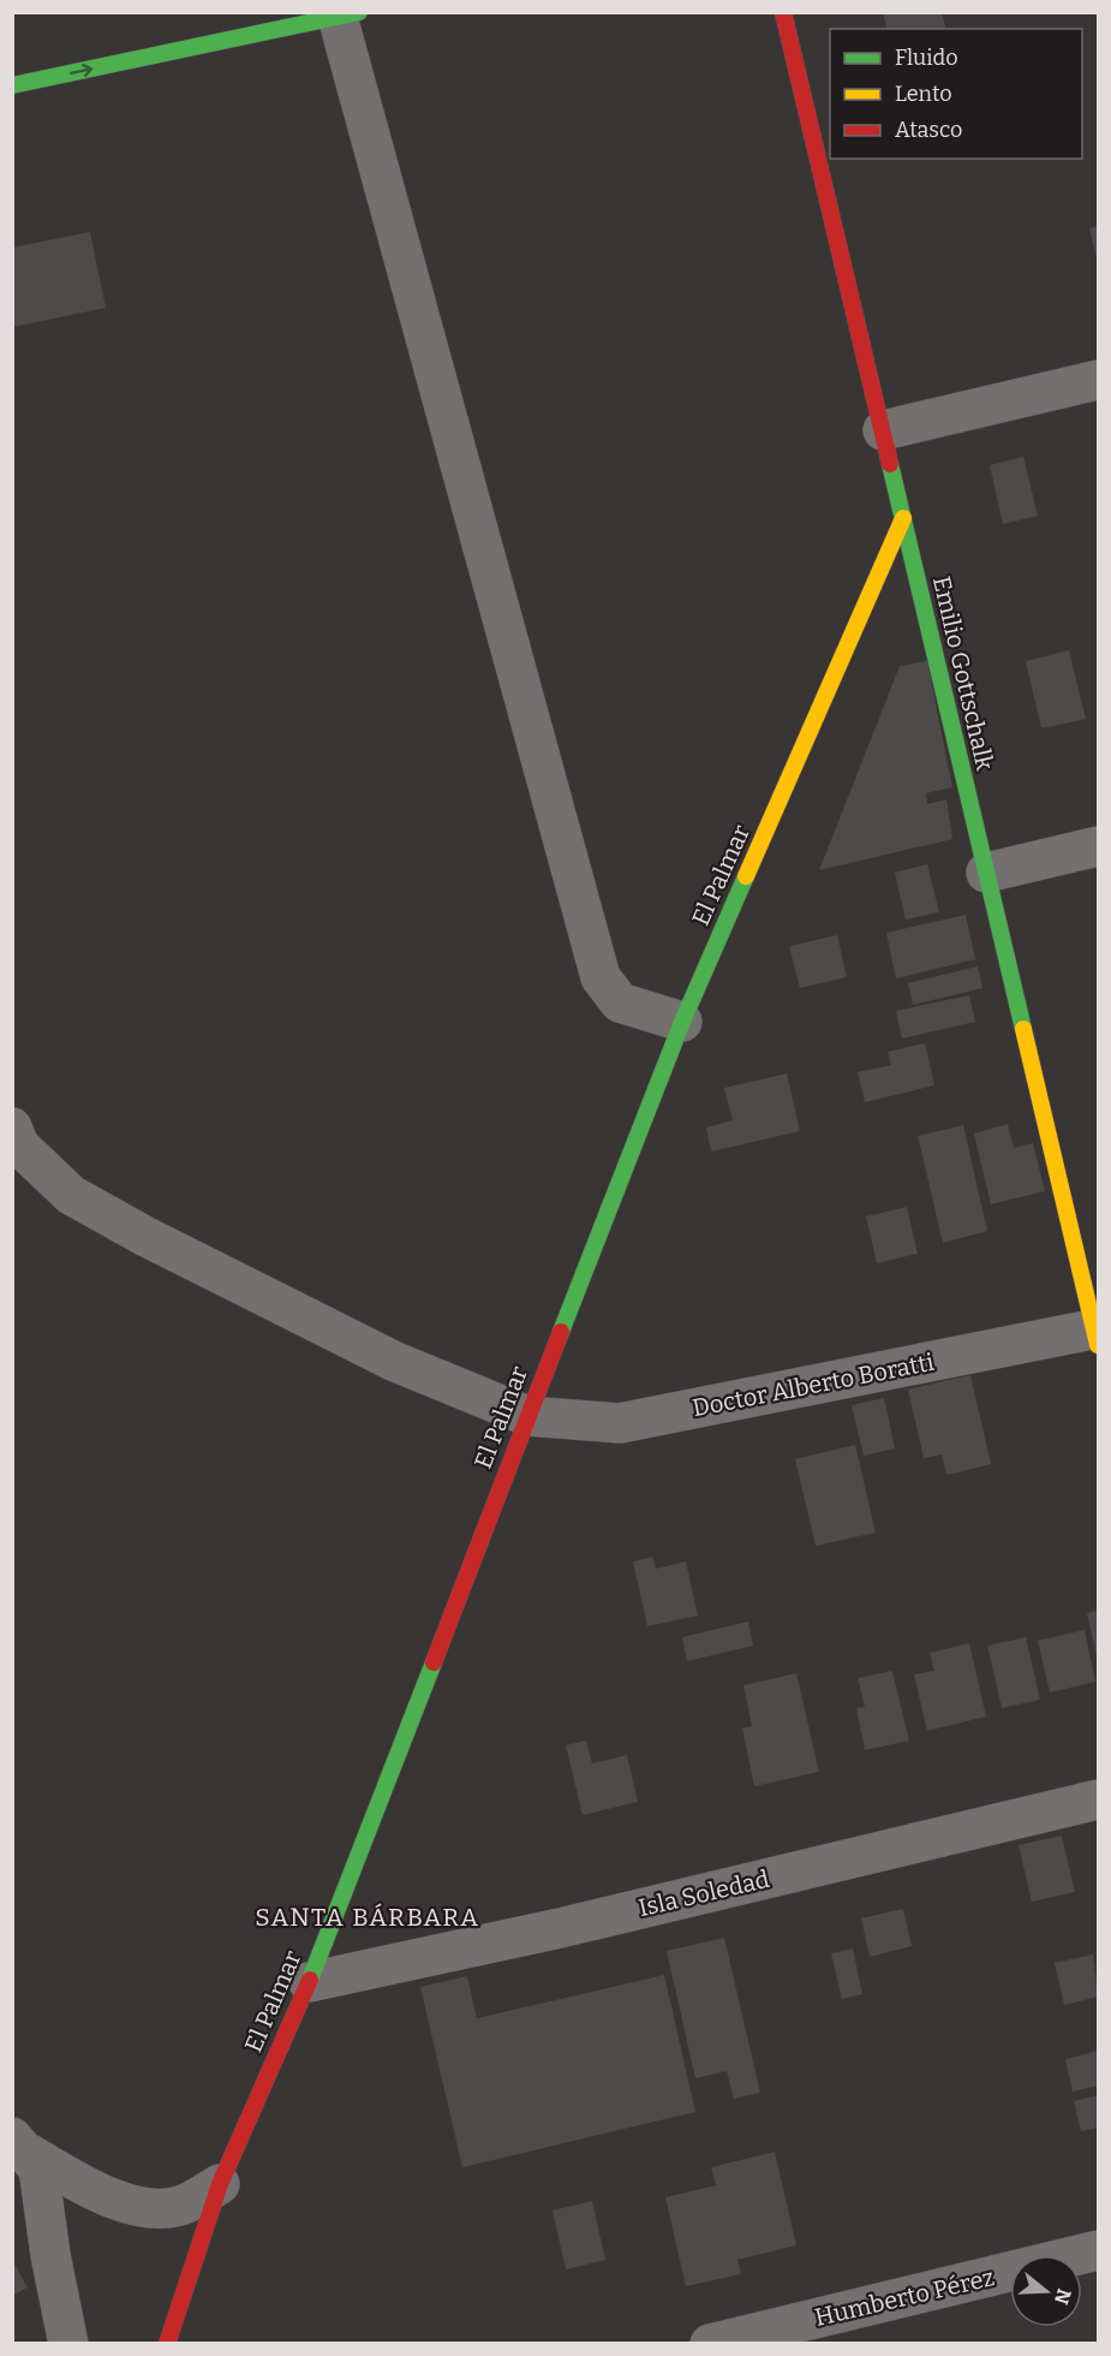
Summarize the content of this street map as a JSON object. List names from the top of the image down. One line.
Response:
{"streets":{"street":["Emilio Gottschalk","El Palmar","Doctor Alberto Boratti","Isla Soledad","Humberto Pérez"]},"crossings":[["Emilio Gottschalk","El Palmar"],["Emilio Gottschalk","Doctor Alberto Boratti"],["El Palmar","Doctor Alberto Boratti"],["El Palmar","Isla Soledad"]],"districts":["SANTA BÁRBARA"],"legend":["Fluido","Lento","Atasco"],"north":"right"}
